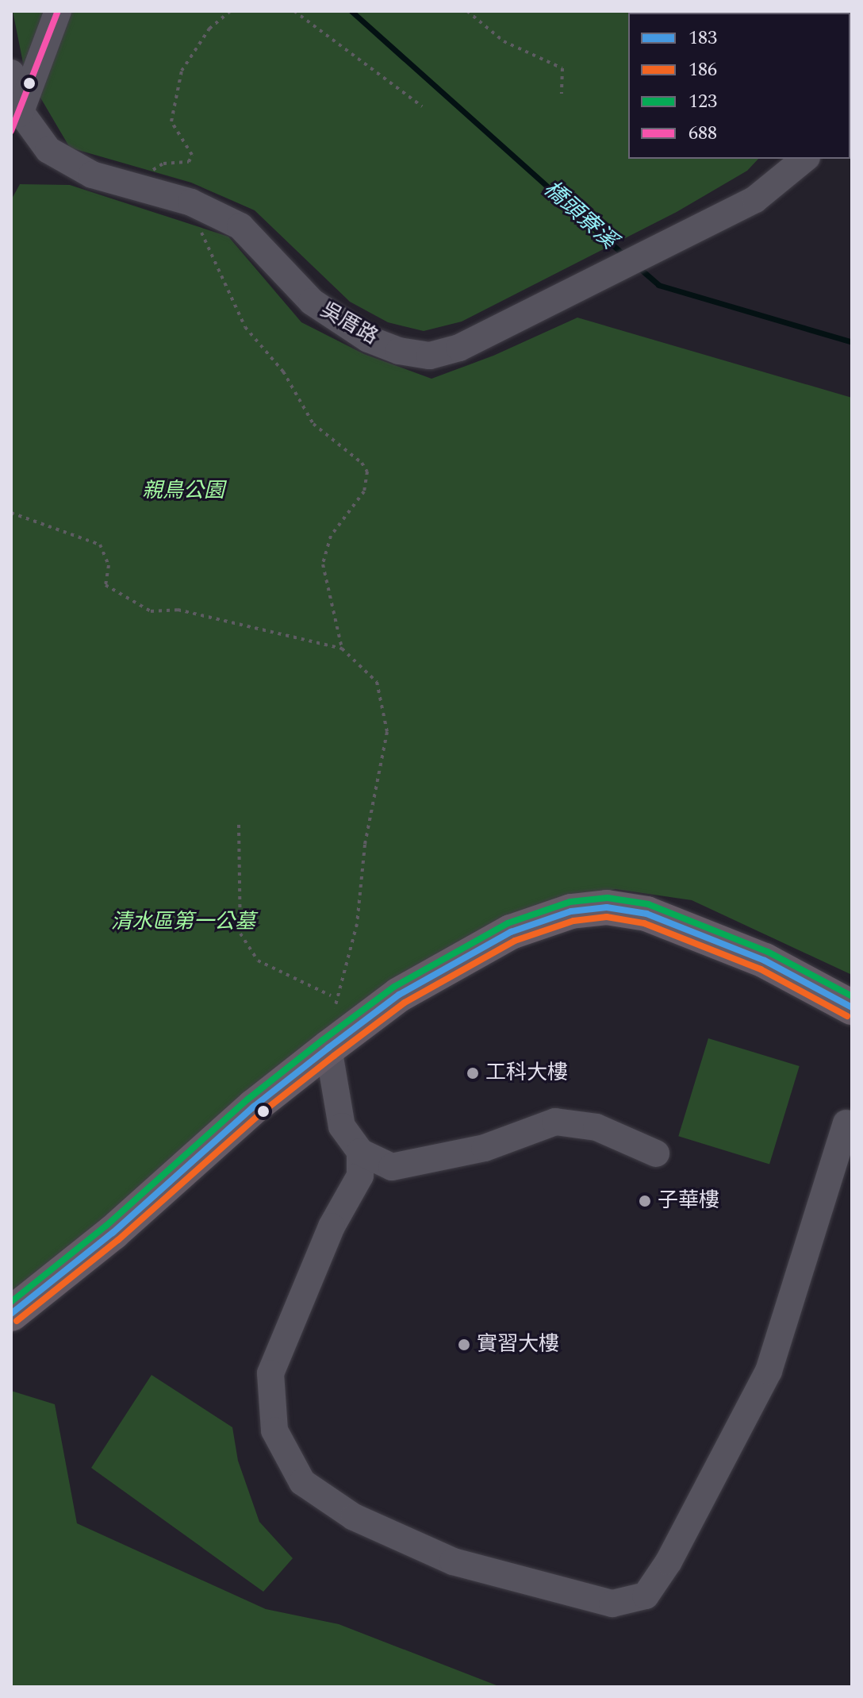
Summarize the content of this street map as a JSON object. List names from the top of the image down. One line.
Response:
{"streets":{"street":["吳厝路"]},"water":["橋頭寮溪"],"parks":["親鳥公園","清水區第一公墓"],"places":["工科大樓","子華樓","實習大樓"],"lines":["transit line 688","transit line 123","transit line 183","transit line 186"],"legend":["183","186","123","688"]}
